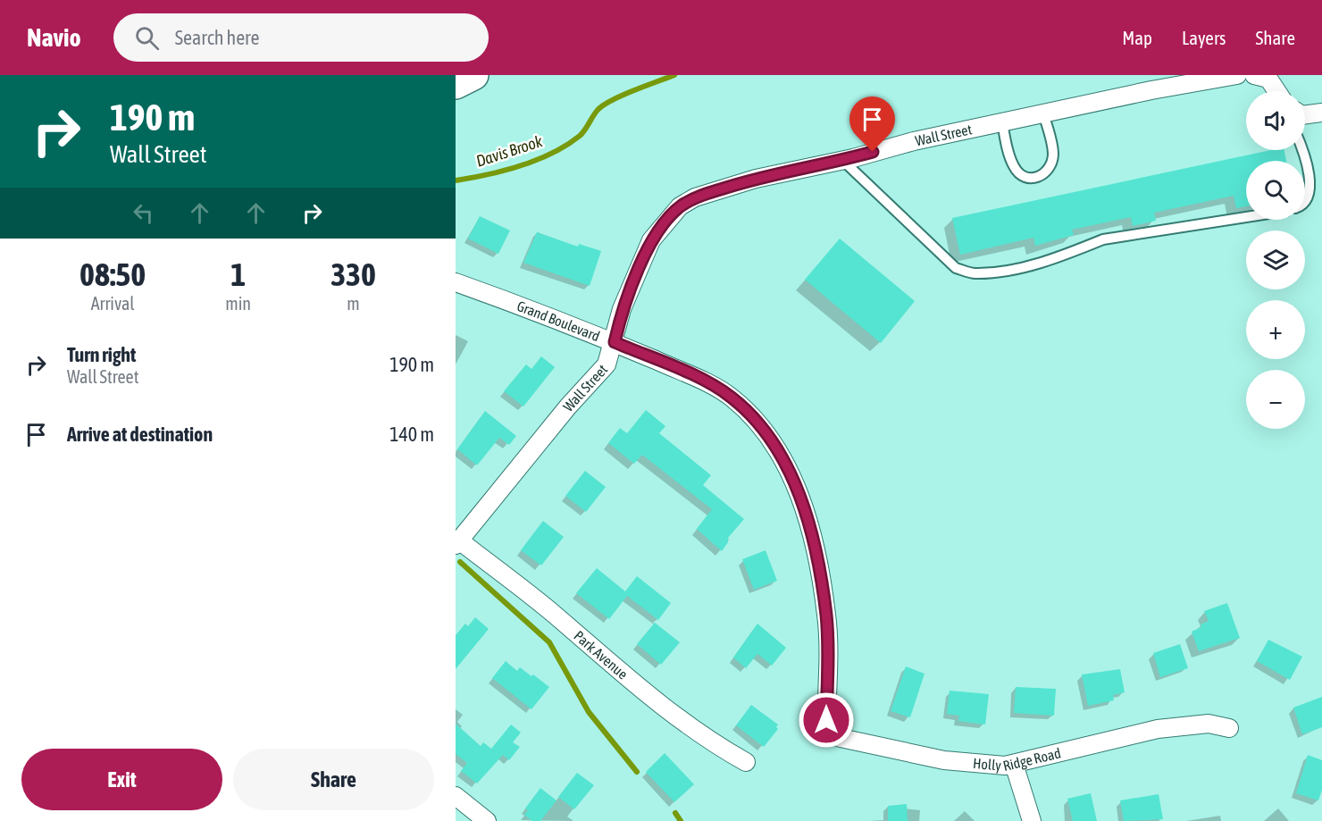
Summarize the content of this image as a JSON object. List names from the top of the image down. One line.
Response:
{"streets":{"street":["Wall Street","Grand Boulevard","Park Avenue","Holly Ridge Road"]},"crossings":[["Wall Street","Grand Boulevard"],["Wall Street","Park Avenue"],["Grand Boulevard","Holly Ridge Road"]],"water":["Davis Brook"],"page":{"header":"Navio","search":"Search here","nav":["Map","Layers","Share"],"turn":["190 m","Wall Street"],"map_buttons":["+","−"],"eta":["08:50","Arrival","1","min","330","m"],"list":[{"name":"Turn right","note":"Wall Street","value":"190 m"},{"name":"Arrive at destination","value":"140 m"}],"buttons":["Exit","Share"]}}
